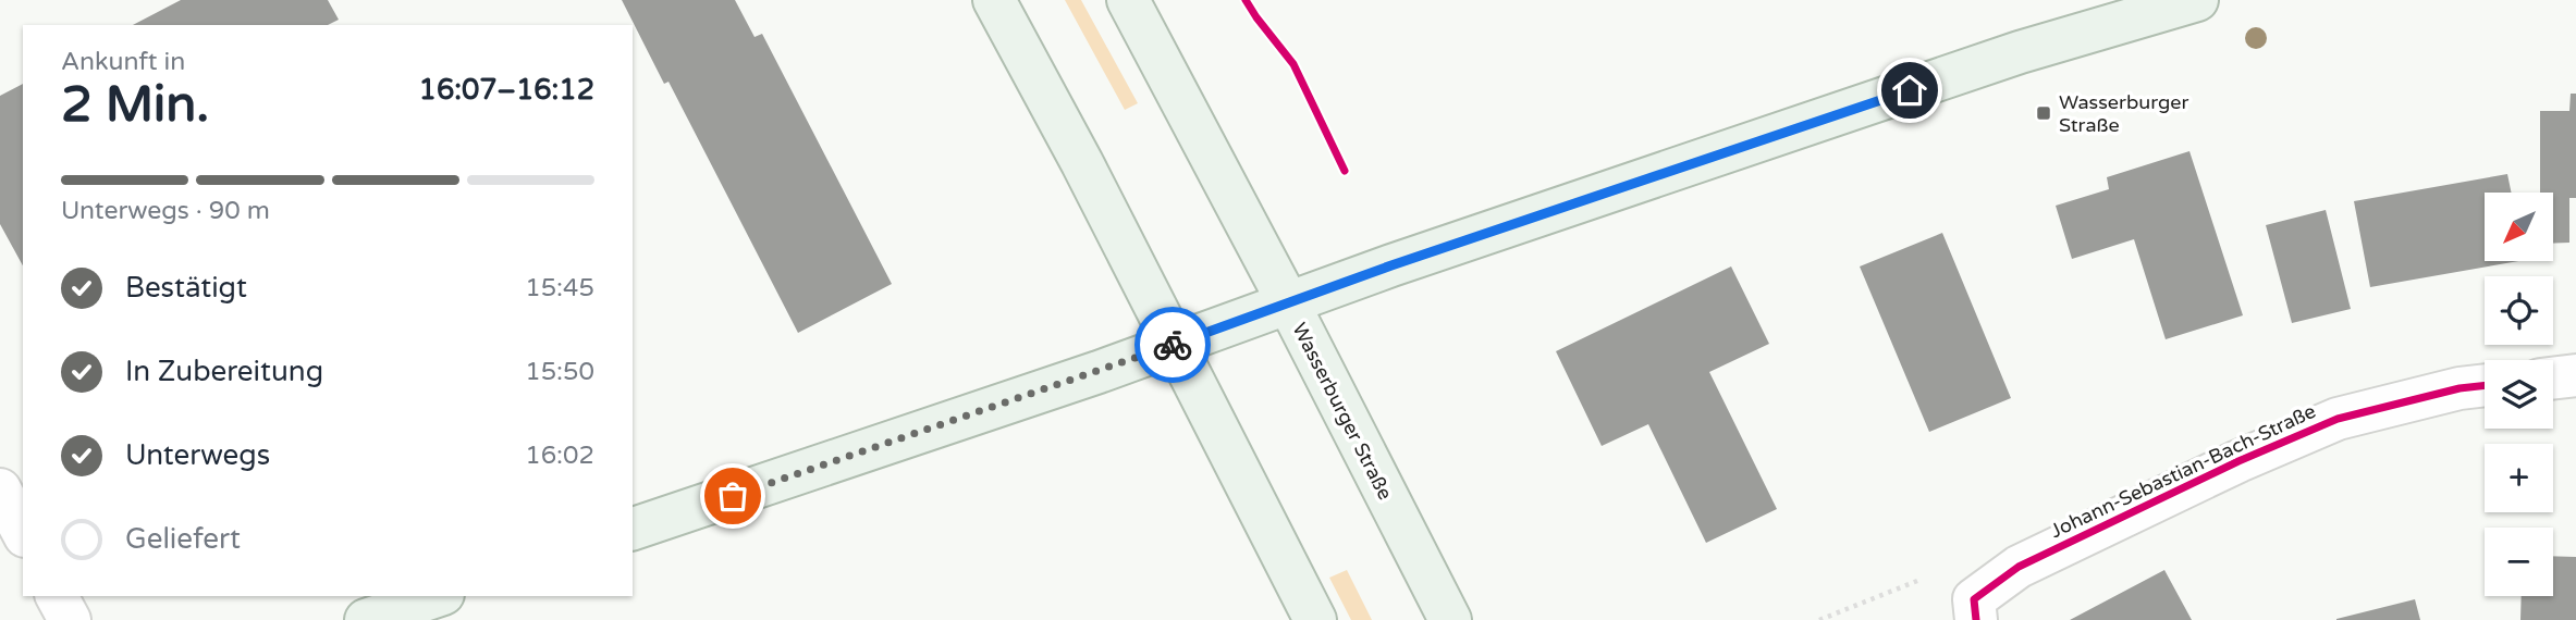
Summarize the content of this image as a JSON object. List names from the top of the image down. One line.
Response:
{"streets":{"main road":["Wasserburger Straße"],"street":["Johann-Sebastian-Bach-Straße"]},"places":{"transit":["Wasserburger Straße"]},"north":"bottom left","page":{"heading":["2 Min.","Ankunft in","16:07–16:12"],"bar":"Unterwegs · 90 m","map_buttons":["+","−"],"list":[["Bestätigt","15:45"],["In Zubereitung","15:50"],["Unterwegs","16:02"],"Geliefert"]}}
